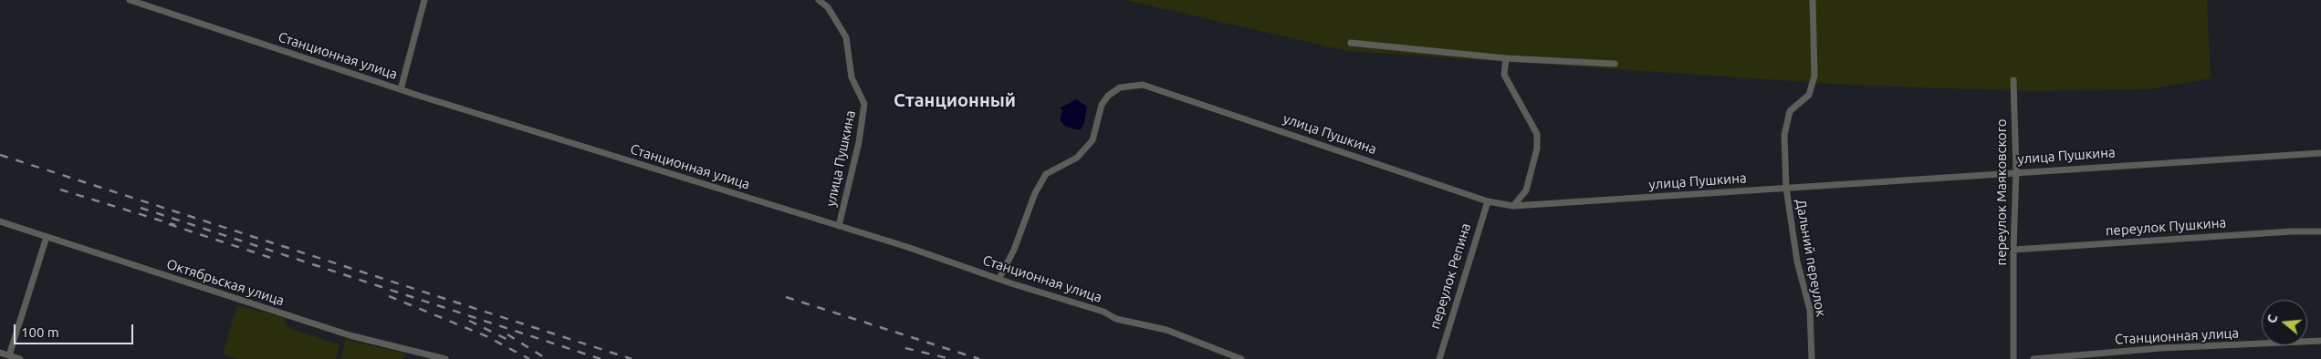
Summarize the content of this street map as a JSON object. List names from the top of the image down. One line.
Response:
{"streets":{"street":["Станционная улица","улица Пушкина","переулок Маяковского","переулок Пушкина","Дальний переулок","переулок Репина","Октябрьская улица"]},"crossings":[["Станционная улица","улица Пушкина"],["улица Пушкина","переулок Маяковского"],["улица Пушкина","Дальний переулок"],["улица Пушкина","переулок Репина"],["переулок Маяковского","переулок Пушкина"]],"districts":["Станционный"],"scale_bar":"100 m","north":"left"}
